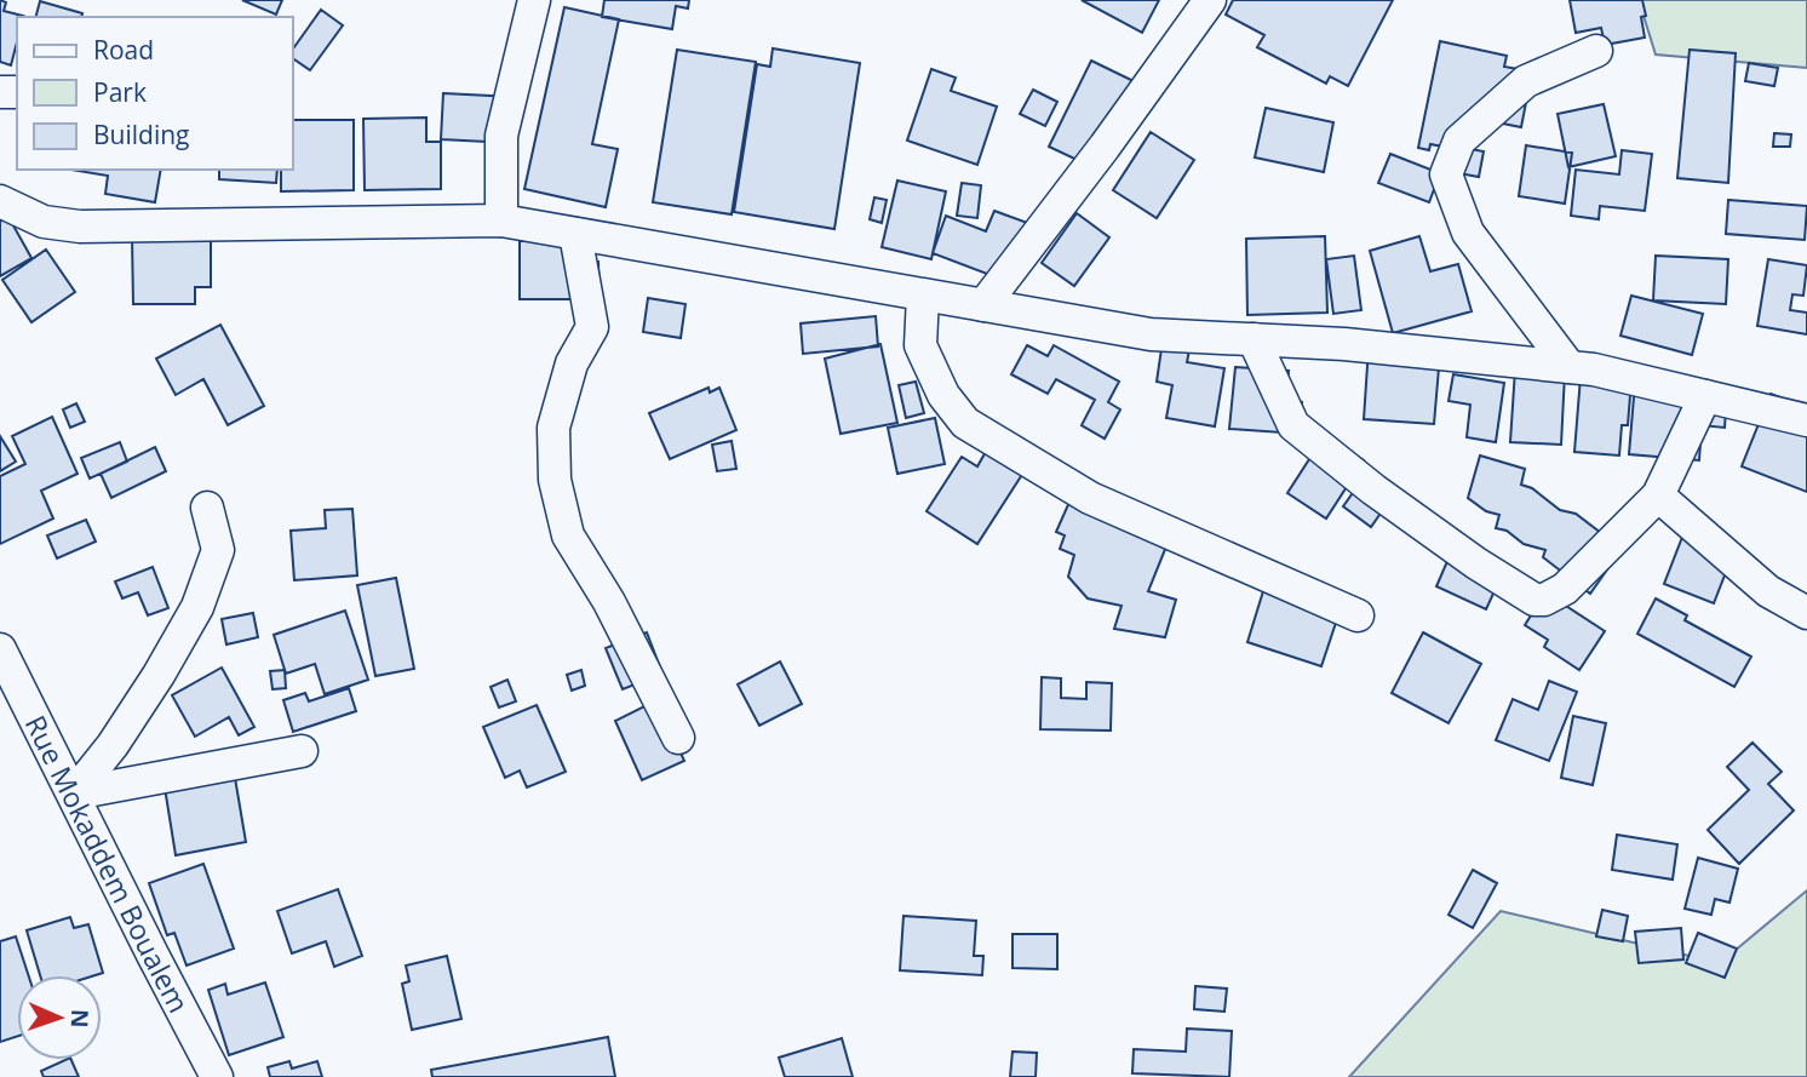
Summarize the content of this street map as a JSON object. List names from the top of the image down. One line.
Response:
{"streets":{"street":["Rue Mokaddem Boualem"]},"legend":["Road","Park","Building"],"north":"right"}
